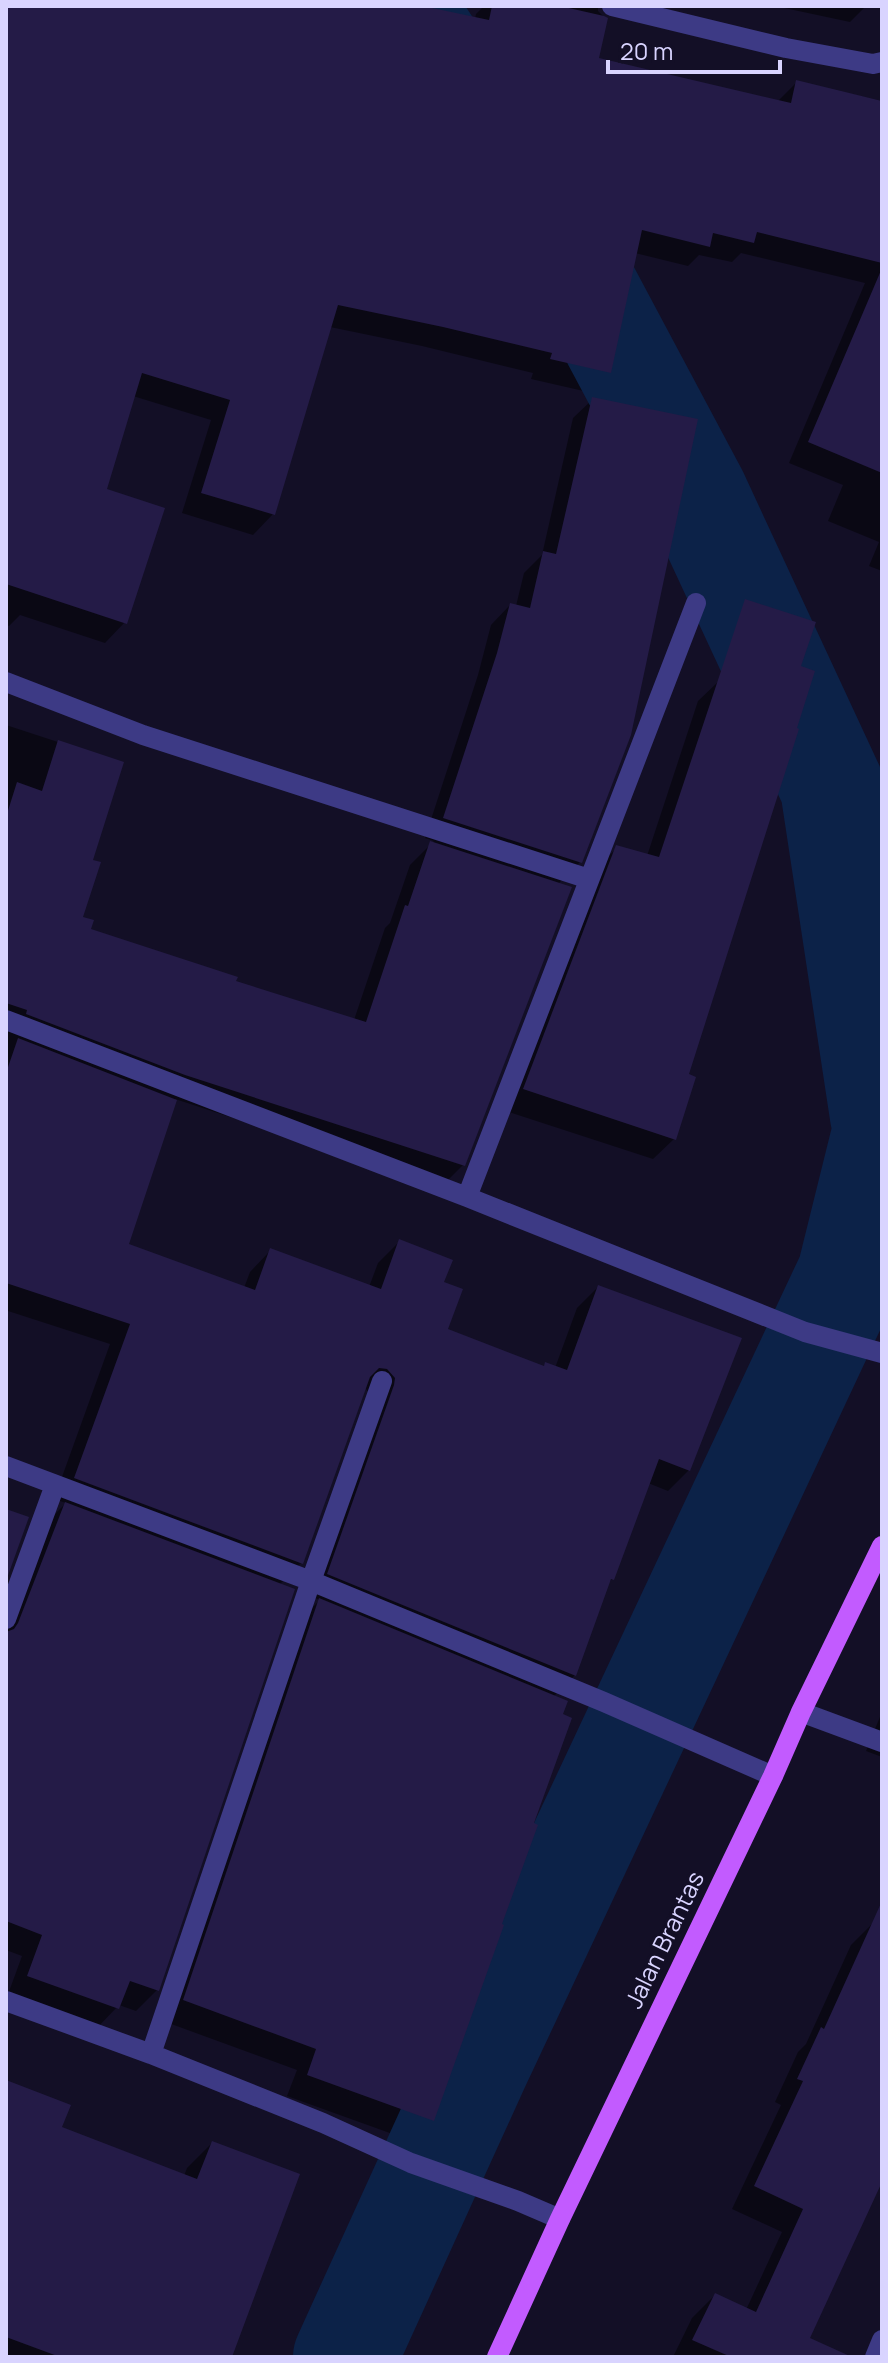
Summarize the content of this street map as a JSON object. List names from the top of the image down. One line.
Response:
{"streets":{"main road":["Jalan Brantas"]},"scale_bar":"20 m"}
